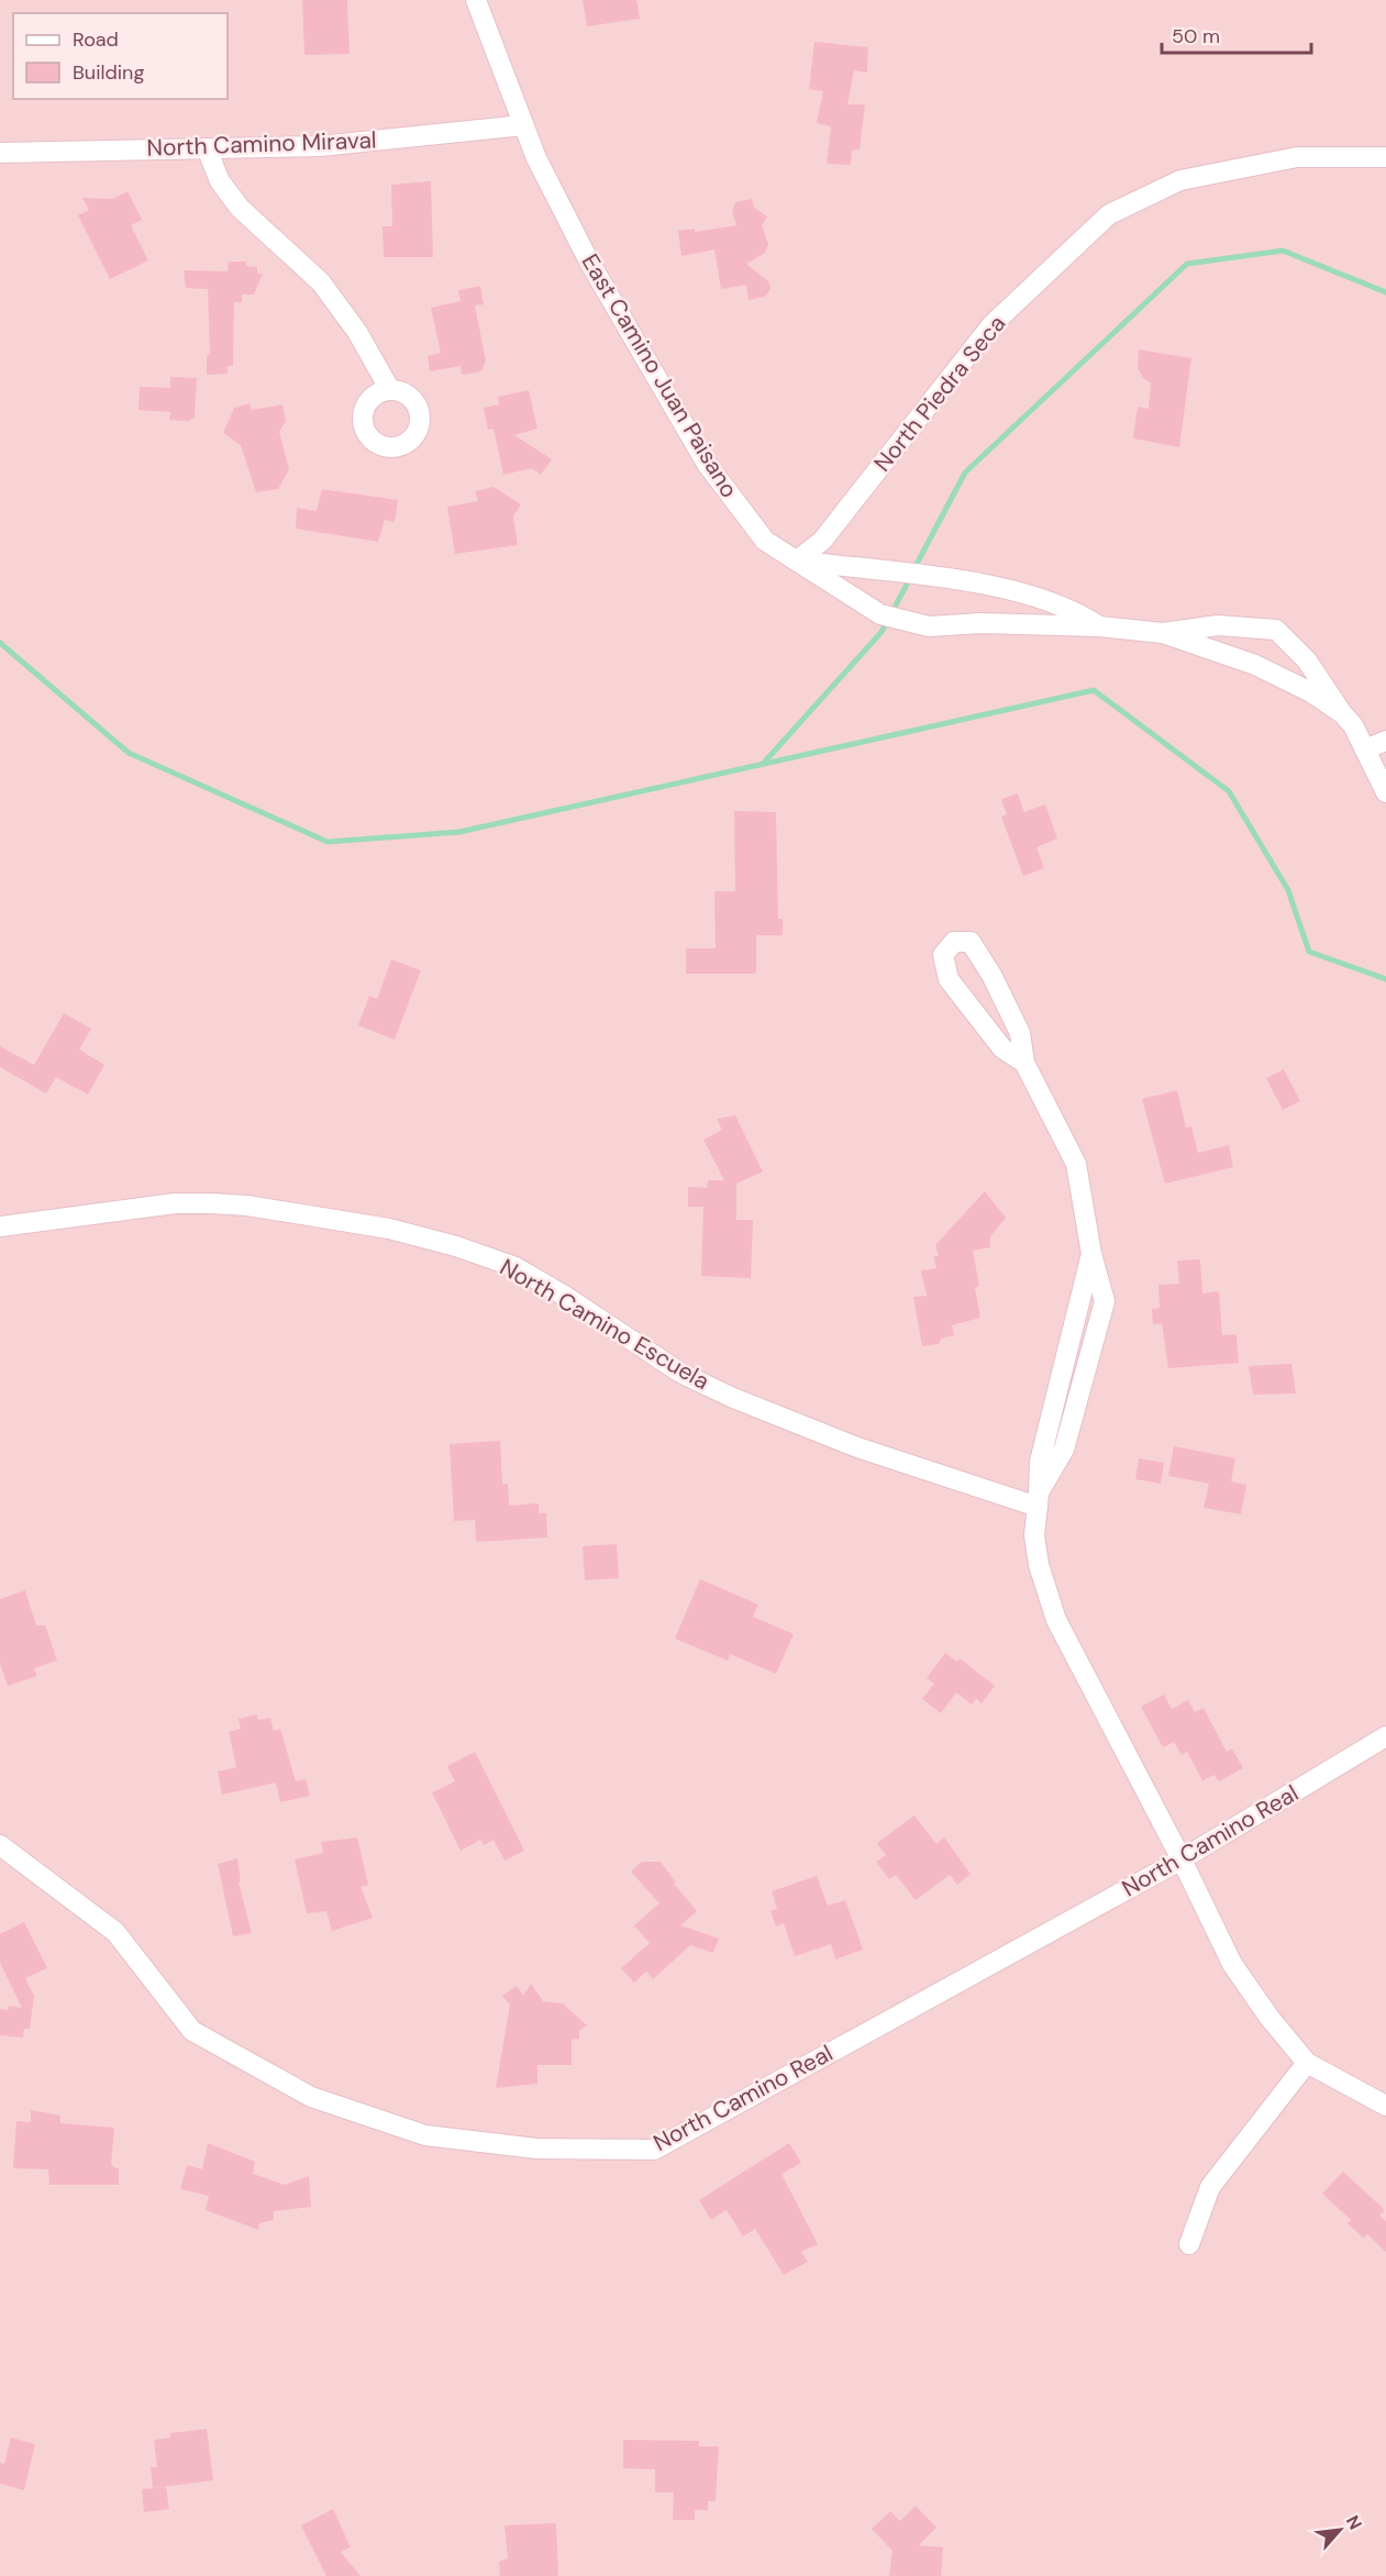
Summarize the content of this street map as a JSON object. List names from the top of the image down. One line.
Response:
{"streets":{"street":["North Camino Miraval","East Camino Juan Paisano","North Piedra Seca","North Camino Escuela","North Camino Real"]},"crossings":[["North Camino Miraval","East Camino Juan Paisano"],["East Camino Juan Paisano","North Piedra Seca"]],"legend":["Road","Building"],"scale_bar":"50 m","north":"top right"}
